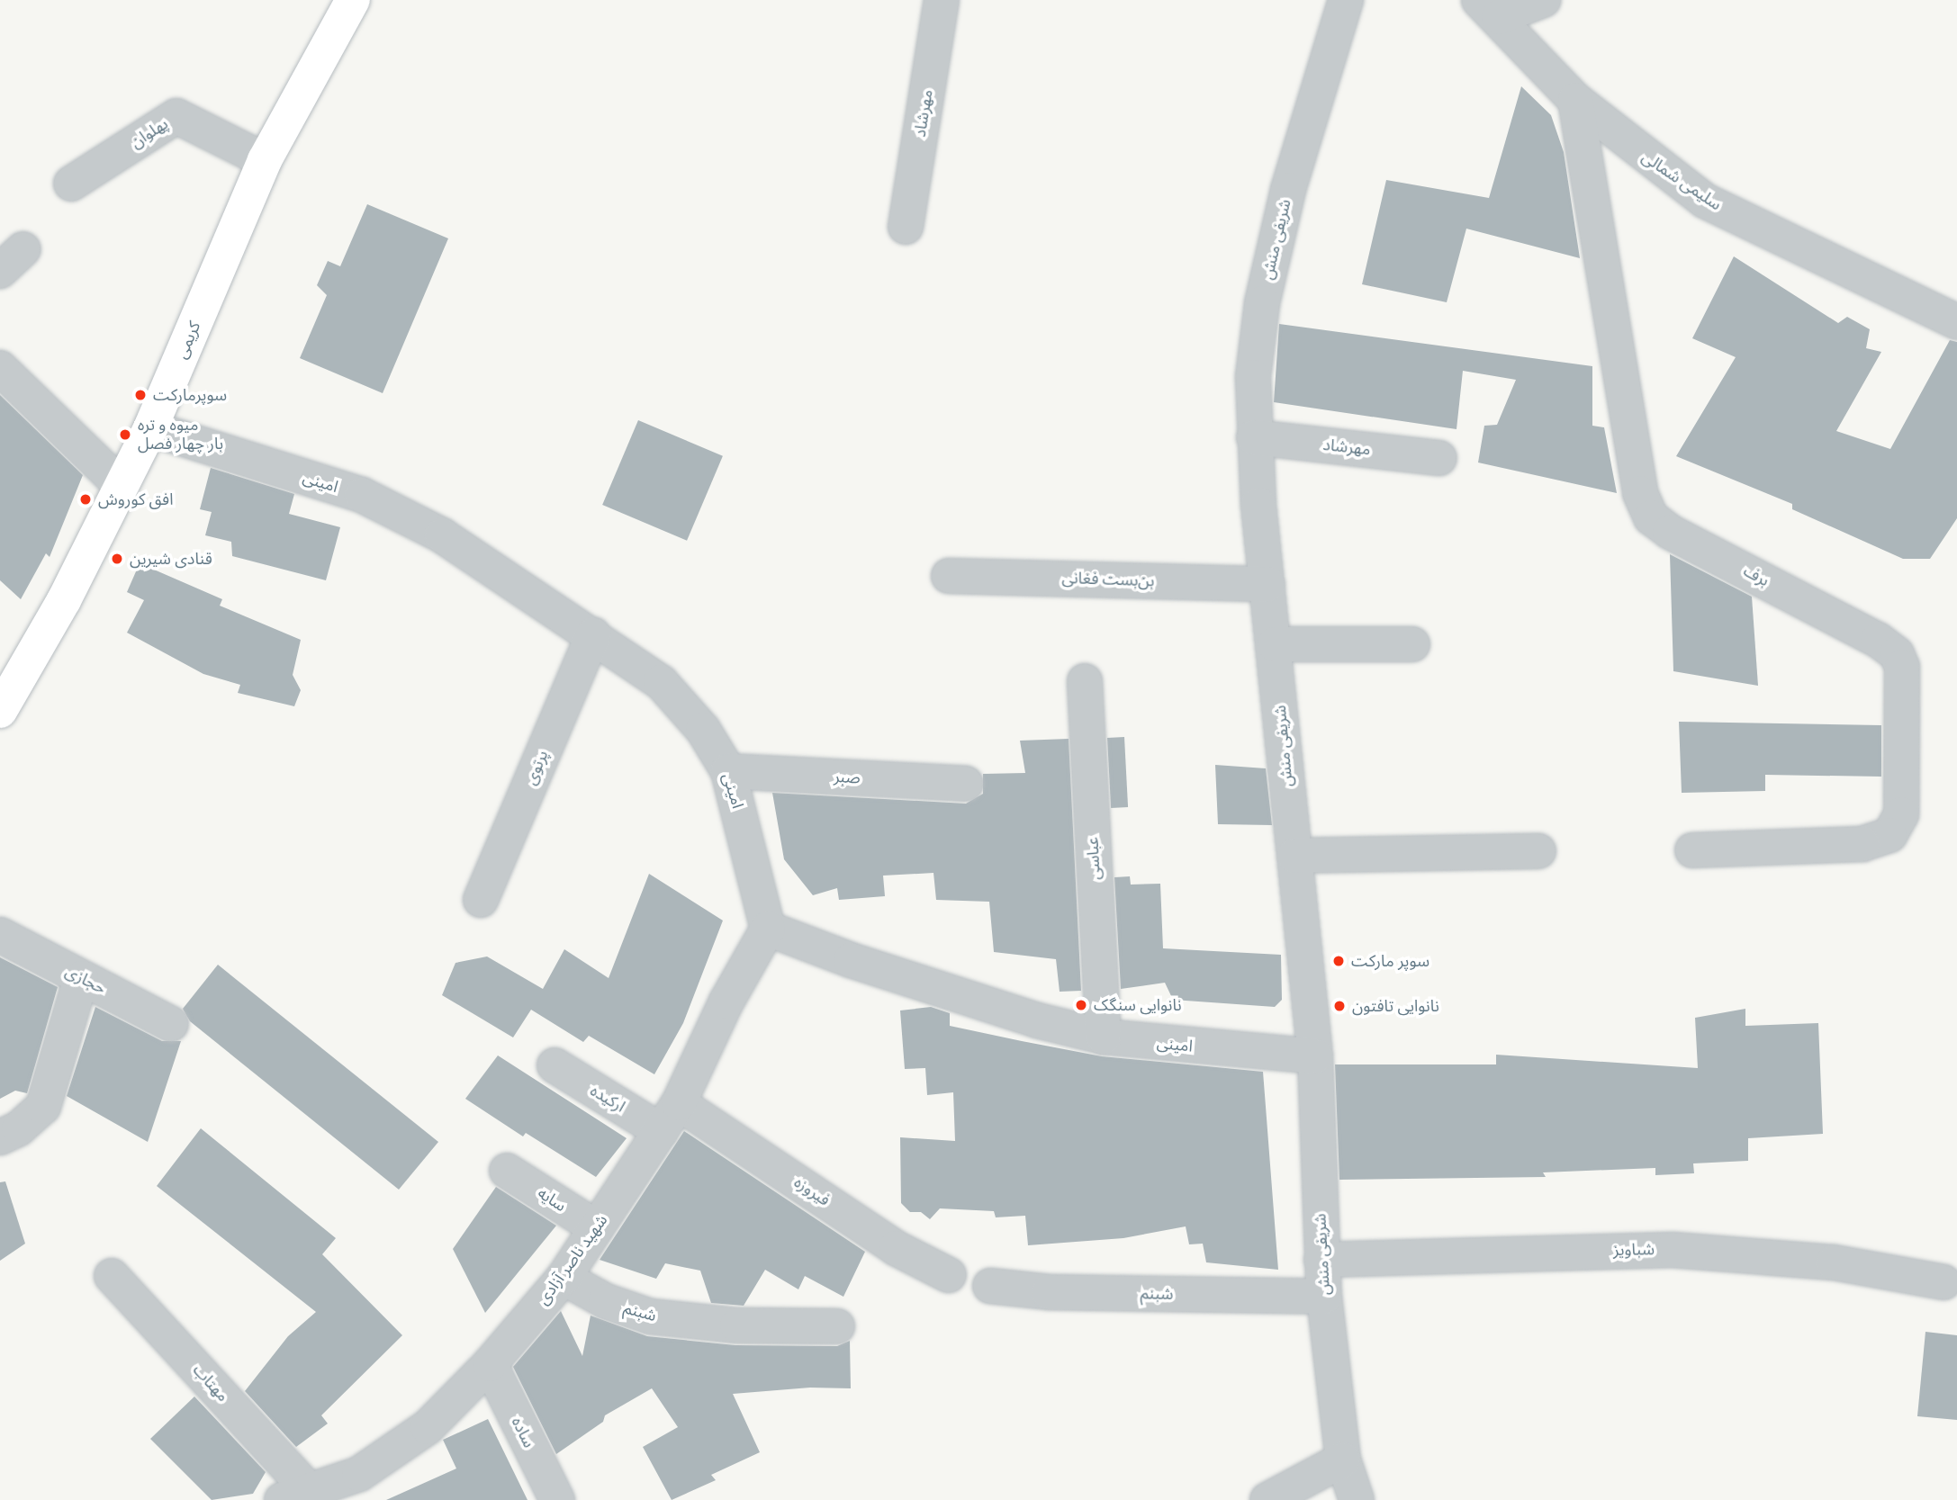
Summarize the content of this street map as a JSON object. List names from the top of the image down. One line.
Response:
{"streets":{"main road":["کریمی"],"street":["مهرشاد","پهلوان","سلیمی شمالی","شریفی منش","امینی","برف","بن‌بست فغانی","پرتوی","صبر","عباسی","حجازی","ارکیده","فیروزه","سایه","شباویز","شهید ناصر آزادی","شبنم","مهتاب","ساده"]},"crossings":[["مهرشاد","شریفی منش"],["پهلوان","کریمی"],["سلیمی شمالی","برف"],["شریفی منش","امینی"],["شریفی منش","بن‌بست فغانی"],["شریفی منش","شباویز"],["شریفی منش","شبنم"],["کریمی","امینی"],["امینی","پرتوی"],["امینی","صبر"],["امینی","عباسی"],["امینی","شهید ناصر آزادی"],["ارکیده","شهید ناصر آزادی"],["فیروزه","شهید ناصر آزادی"],["سایه","شهید ناصر آزادی"],["شهید ناصر آزادی","شبنم"],["شهید ناصر آزادی","مهتاب"],["شهید ناصر آزادی","ساده"]],"places":["سوپرمارکت","میوه و تره بار چهار فصل","افق کوروش","قنادی شیرین","سوپر مارکت","نانوایی سنگک","نانوایی تافتون"]}
